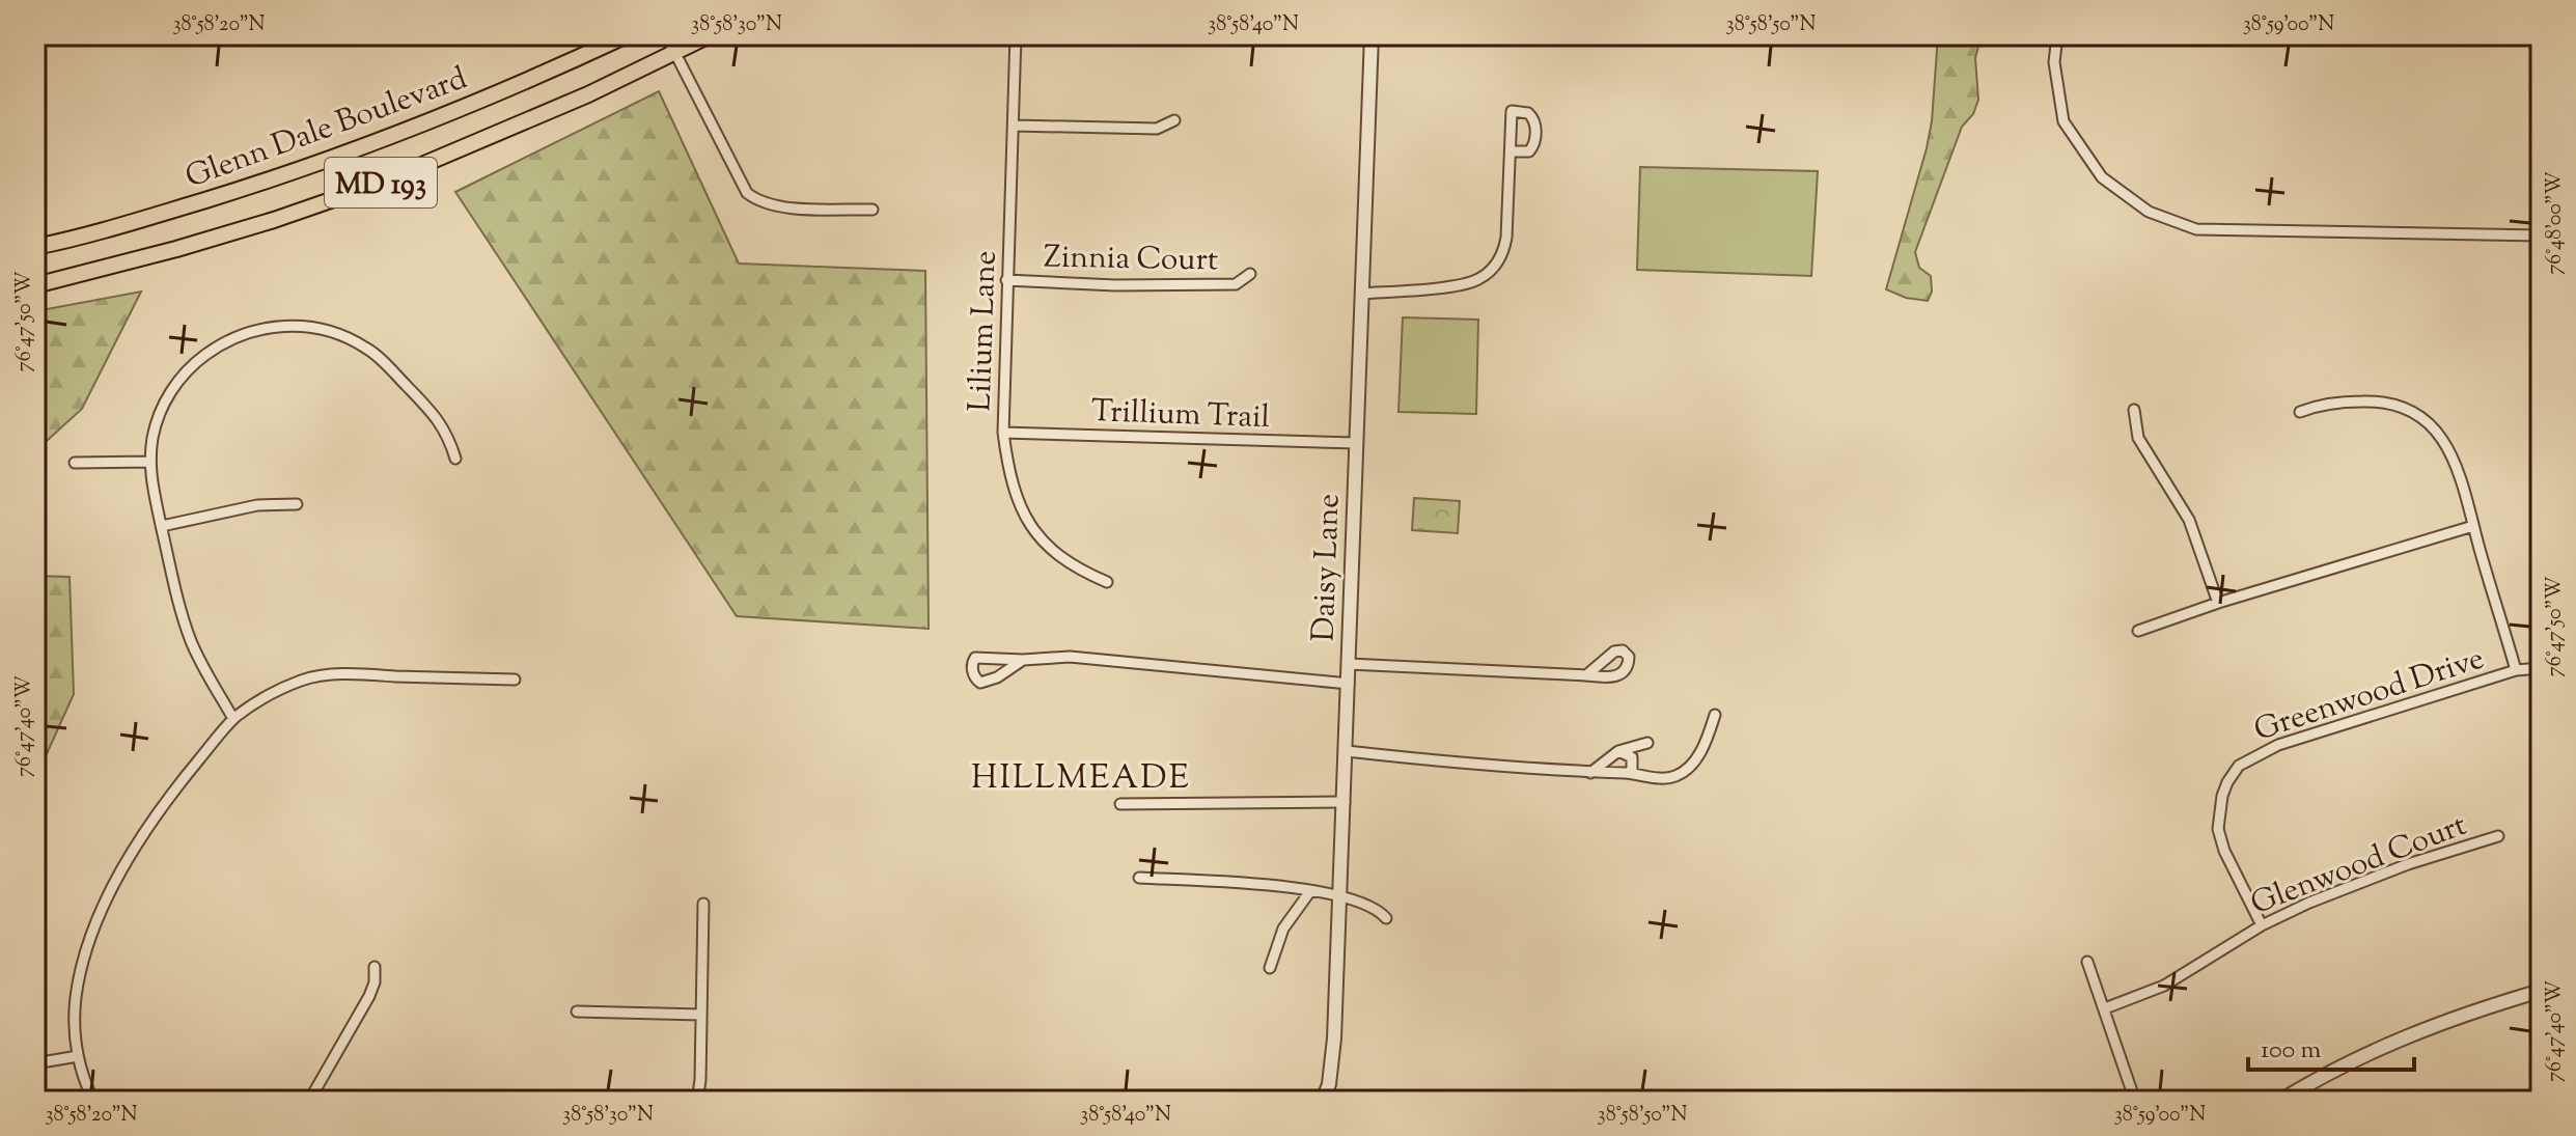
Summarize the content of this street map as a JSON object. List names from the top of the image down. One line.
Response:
{"streets":{"main road":["Glenn Dale Boulevard","MD 193"],"street":["Zinnia Court","Lilium Lane","Trillium Trail","Daisy Lane","Greenwood Drive","Glenwood Court"]},"crossings":[["Zinnia Court","Lilium Lane"],["Lilium Lane","Trillium Trail"],["Trillium Trail","Daisy Lane"],["Greenwood Drive","Glenwood Court"]],"districts":["HILLMEADE"],"scale_bar":"100 m","coordinates":["38°58'20\"N","38°58'30\"N","38°58'40\"N","38°58'50\"N","38°59'00\"N","76°48'00\"W","76°47'50\"W","76°47'40\"W"]}
